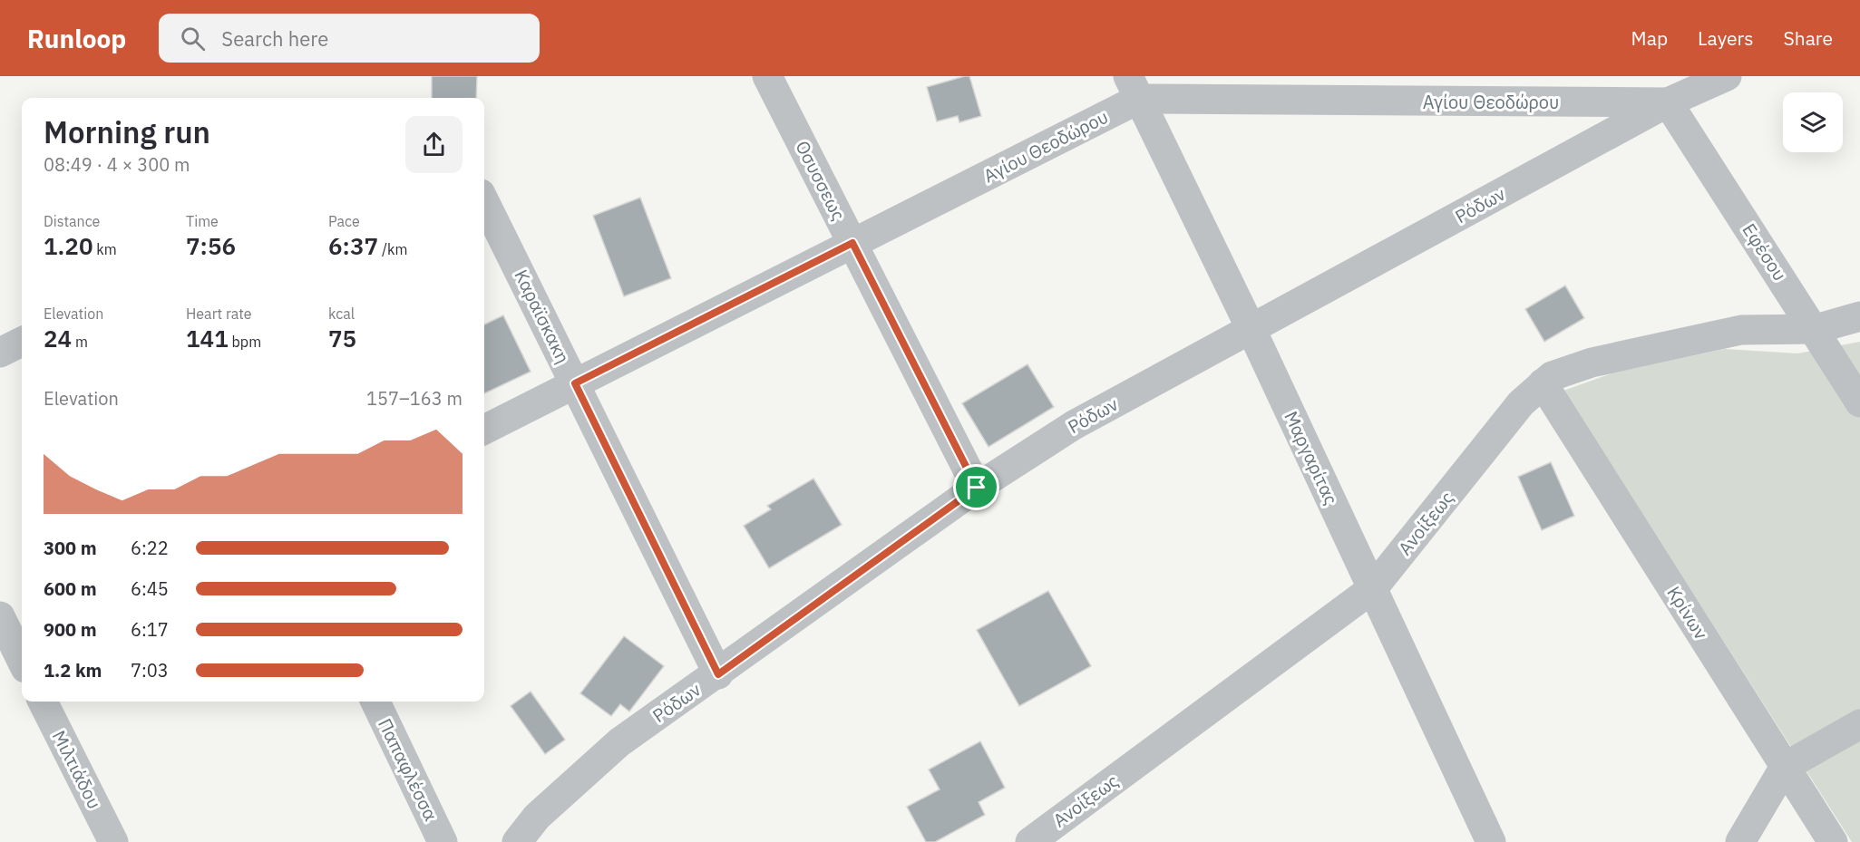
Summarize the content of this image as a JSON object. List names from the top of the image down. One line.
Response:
{"streets":{"street":["Αγίου Θεοδώρου","Οσυσσεως","Ρόδων","Εφέσου","Καραϊσκακη","Μαργαρίτας","Ανοίξεως","Κρίνων","Μιλτιάδου","Παπαφλέσσα"]},"crossings":[["Αγίου Θεοδώρου","Οσυσσεως"],["Αγίου Θεοδώρου","Ρόδων"],["Αγίου Θεοδώρου","Εφέσου"],["Αγίου Θεοδώρου","Καραϊσκακη"],["Αγίου Θεοδώρου","Μαργαρίτας"],["Οσυσσεως","Ρόδων"],["Ρόδων","Εφέσου"],["Ρόδων","Καραϊσκακη"],["Ρόδων","Μαργαρίτας"],["Εφέσου","Ανοίξεως"],["Μαργαρίτας","Ανοίξεως"],["Ανοίξεως","Κρίνων"]],"page":{"header":"Runloop","search":"Search here","nav":["Map","Layers","Share"],"heading":["Morning run","08:49 · 4 × 300 m"],"stats":[["Distance","1.20 km"],["Time","7:56"],["Pace","6:37 /km"],["Elevation","24 m"],["Heart rate","141 bpm"],["kcal","75"]],"chart":["Elevation","157–163 m"],"list":[{"name":"300 m","note":"6:22"},{"name":"600 m","note":"6:45"},{"name":"900 m","note":"6:17"},{"name":"1.2 km","note":"7:03"}]}}
